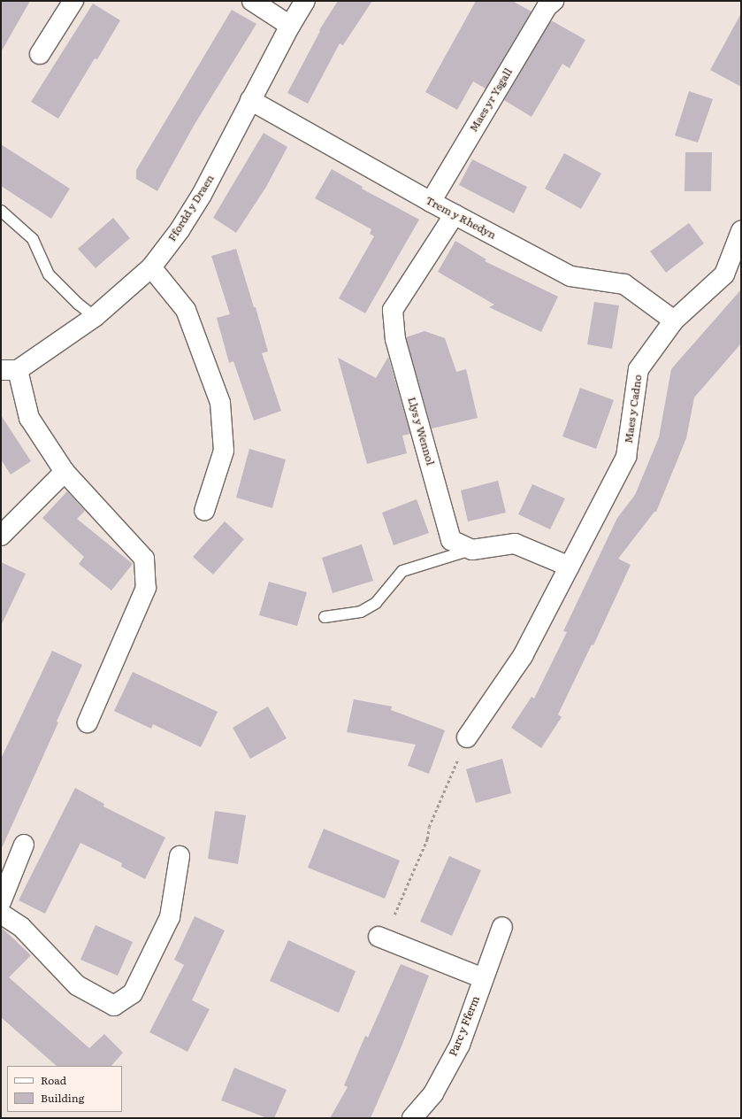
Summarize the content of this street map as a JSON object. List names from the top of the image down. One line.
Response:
{"streets":{"street":["Maes yr Ysgall","Ffordd y Draen","Trem y Rhedyn","Maes y Cadno","Llys y Wennol","Parc y Fferm"]},"crossings":[["Maes yr Ysgall","Trem y Rhedyn"],["Ffordd y Draen","Trem y Rhedyn"],["Trem y Rhedyn","Maes y Cadno"],["Trem y Rhedyn","Llys y Wennol"]],"legend":["Road","Building"]}
